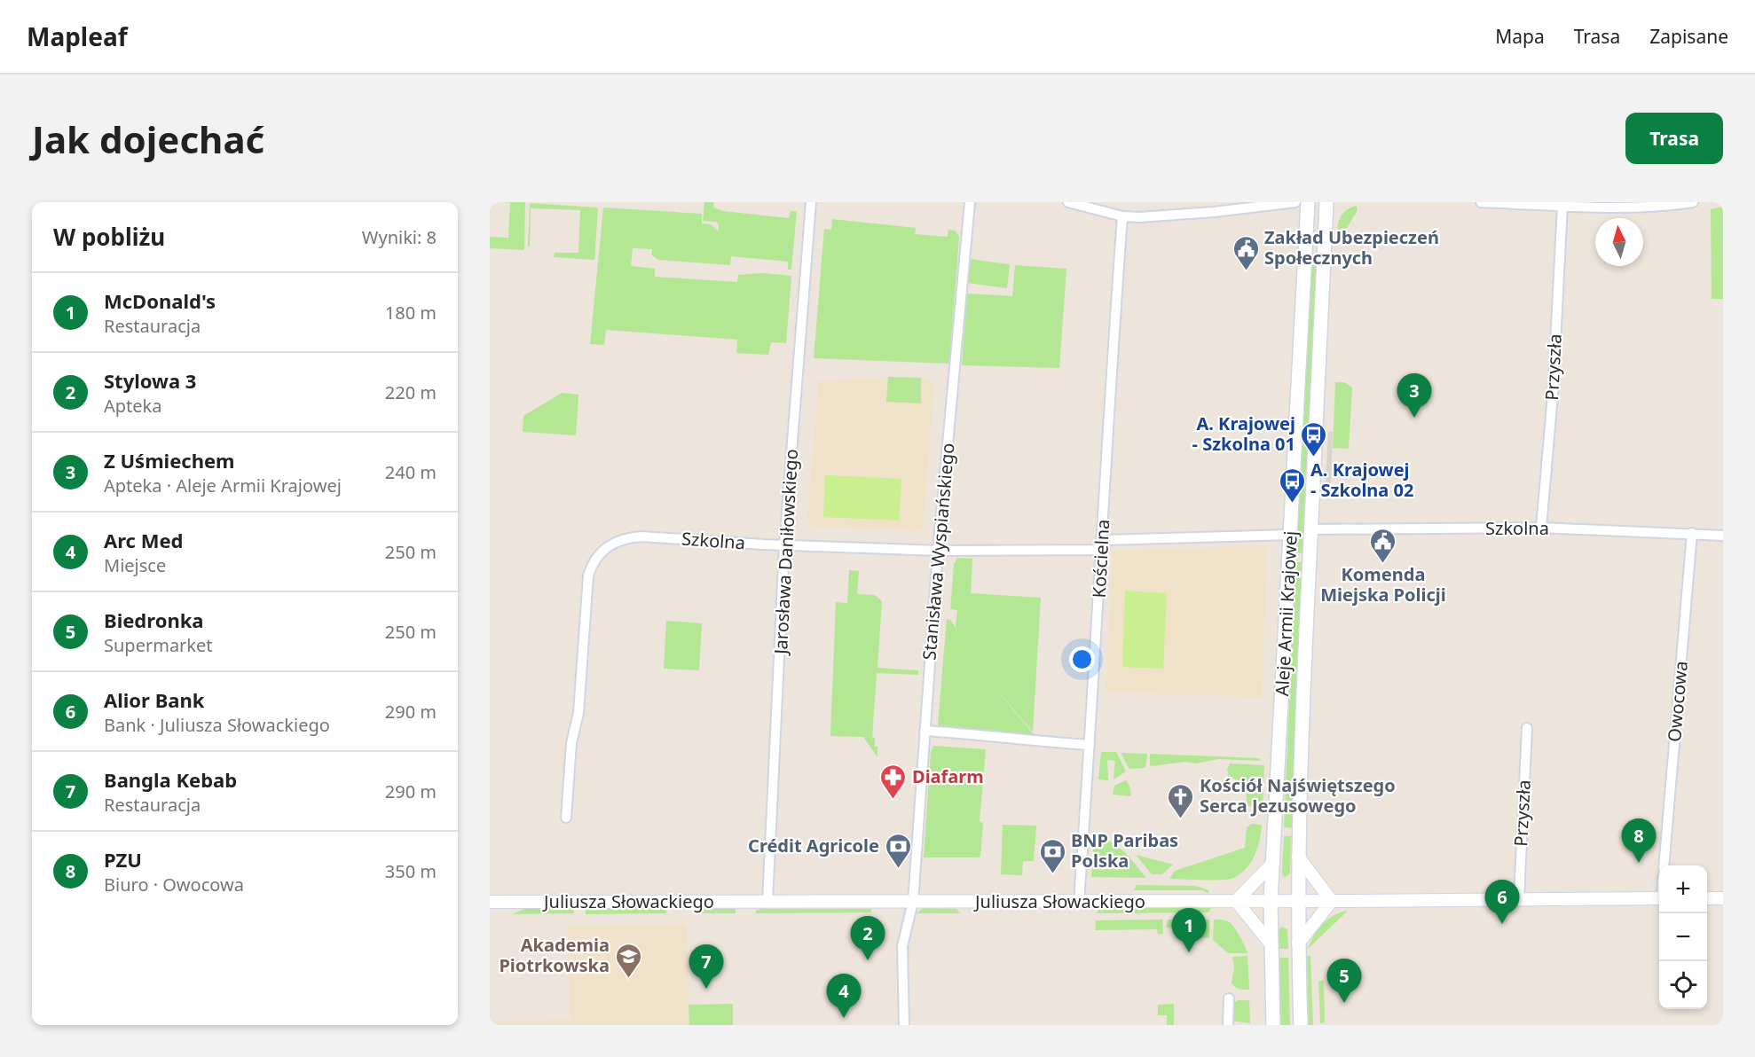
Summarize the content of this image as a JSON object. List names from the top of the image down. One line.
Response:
{"streets":{"main road":["Aleje Armii Krajowej"],"street":["Przyszła","Szkolna","Jarosława Daniłowskiego","Stanisława Wyspiańskiego","Kościelna","Owocowa","Juliusza Słowackiego"]},"crossings":[["Przyszła","Szkolna"],["Przyszła","Juliusza Słowackiego"],["Szkolna","Jarosława Daniłowskiego"],["Szkolna","Stanisława Wyspiańskiego"],["Szkolna","Kościelna"],["Szkolna","Aleje Armii Krajowej"],["Szkolna","Owocowa"],["Jarosława Daniłowskiego","Juliusza Słowackiego"],["Stanisława Wyspiańskiego","Juliusza Słowackiego"],["Kościelna","Juliusza Słowackiego"],["Aleje Armii Krajowej","Juliusza Słowackiego"]],"places":{"public building":["Zakład Ubezpieczeń Społecznych","Komenda Miejska Policji"],"bus stop":["A. Krajowej - Szkolna 01","A. Krajowej - Szkolna 02"],"pharmacy":["Diafarm"],"church":["Kościół Najświętszego Serca Jezusowego"],"bank":["Crédit Agricole","BNP Paribas Polska"],"school or university":["Akademia Piotrkowska"]},"north":"top","page":{"header":"Mapleaf","nav":["Mapa","Trasa","Zapisane"],"buttons":"Trasa","title":"Jak dojechać","heading":["W pobliżu","Wyniki: 8"],"list":[{"mark":"1","name":"McDonald's","note":"Restauracja","value":"180 m"},{"mark":"2","name":"Stylowa 3","note":"Apteka","value":"220 m"},{"mark":"3","name":"Z Uśmiechem","note":"Apteka · Aleje Armii Krajowej","value":"240 m"},{"mark":"4","name":"Arc Med","note":"Miejsce","value":"250 m"},{"mark":"5","name":"Biedronka","note":"Supermarket","value":"250 m"},{"mark":"6","name":"Alior Bank","note":"Bank · Juliusza Słowackiego","value":"290 m"},{"mark":"7","name":"Bangla Kebab","note":"Restauracja","value":"290 m"},{"mark":"8","name":"PZU","note":"Biuro · Owocowa","value":"350 m"}],"pins":["3","8","6","1","2","7","5","4"],"map_buttons":["+","−"]}}
